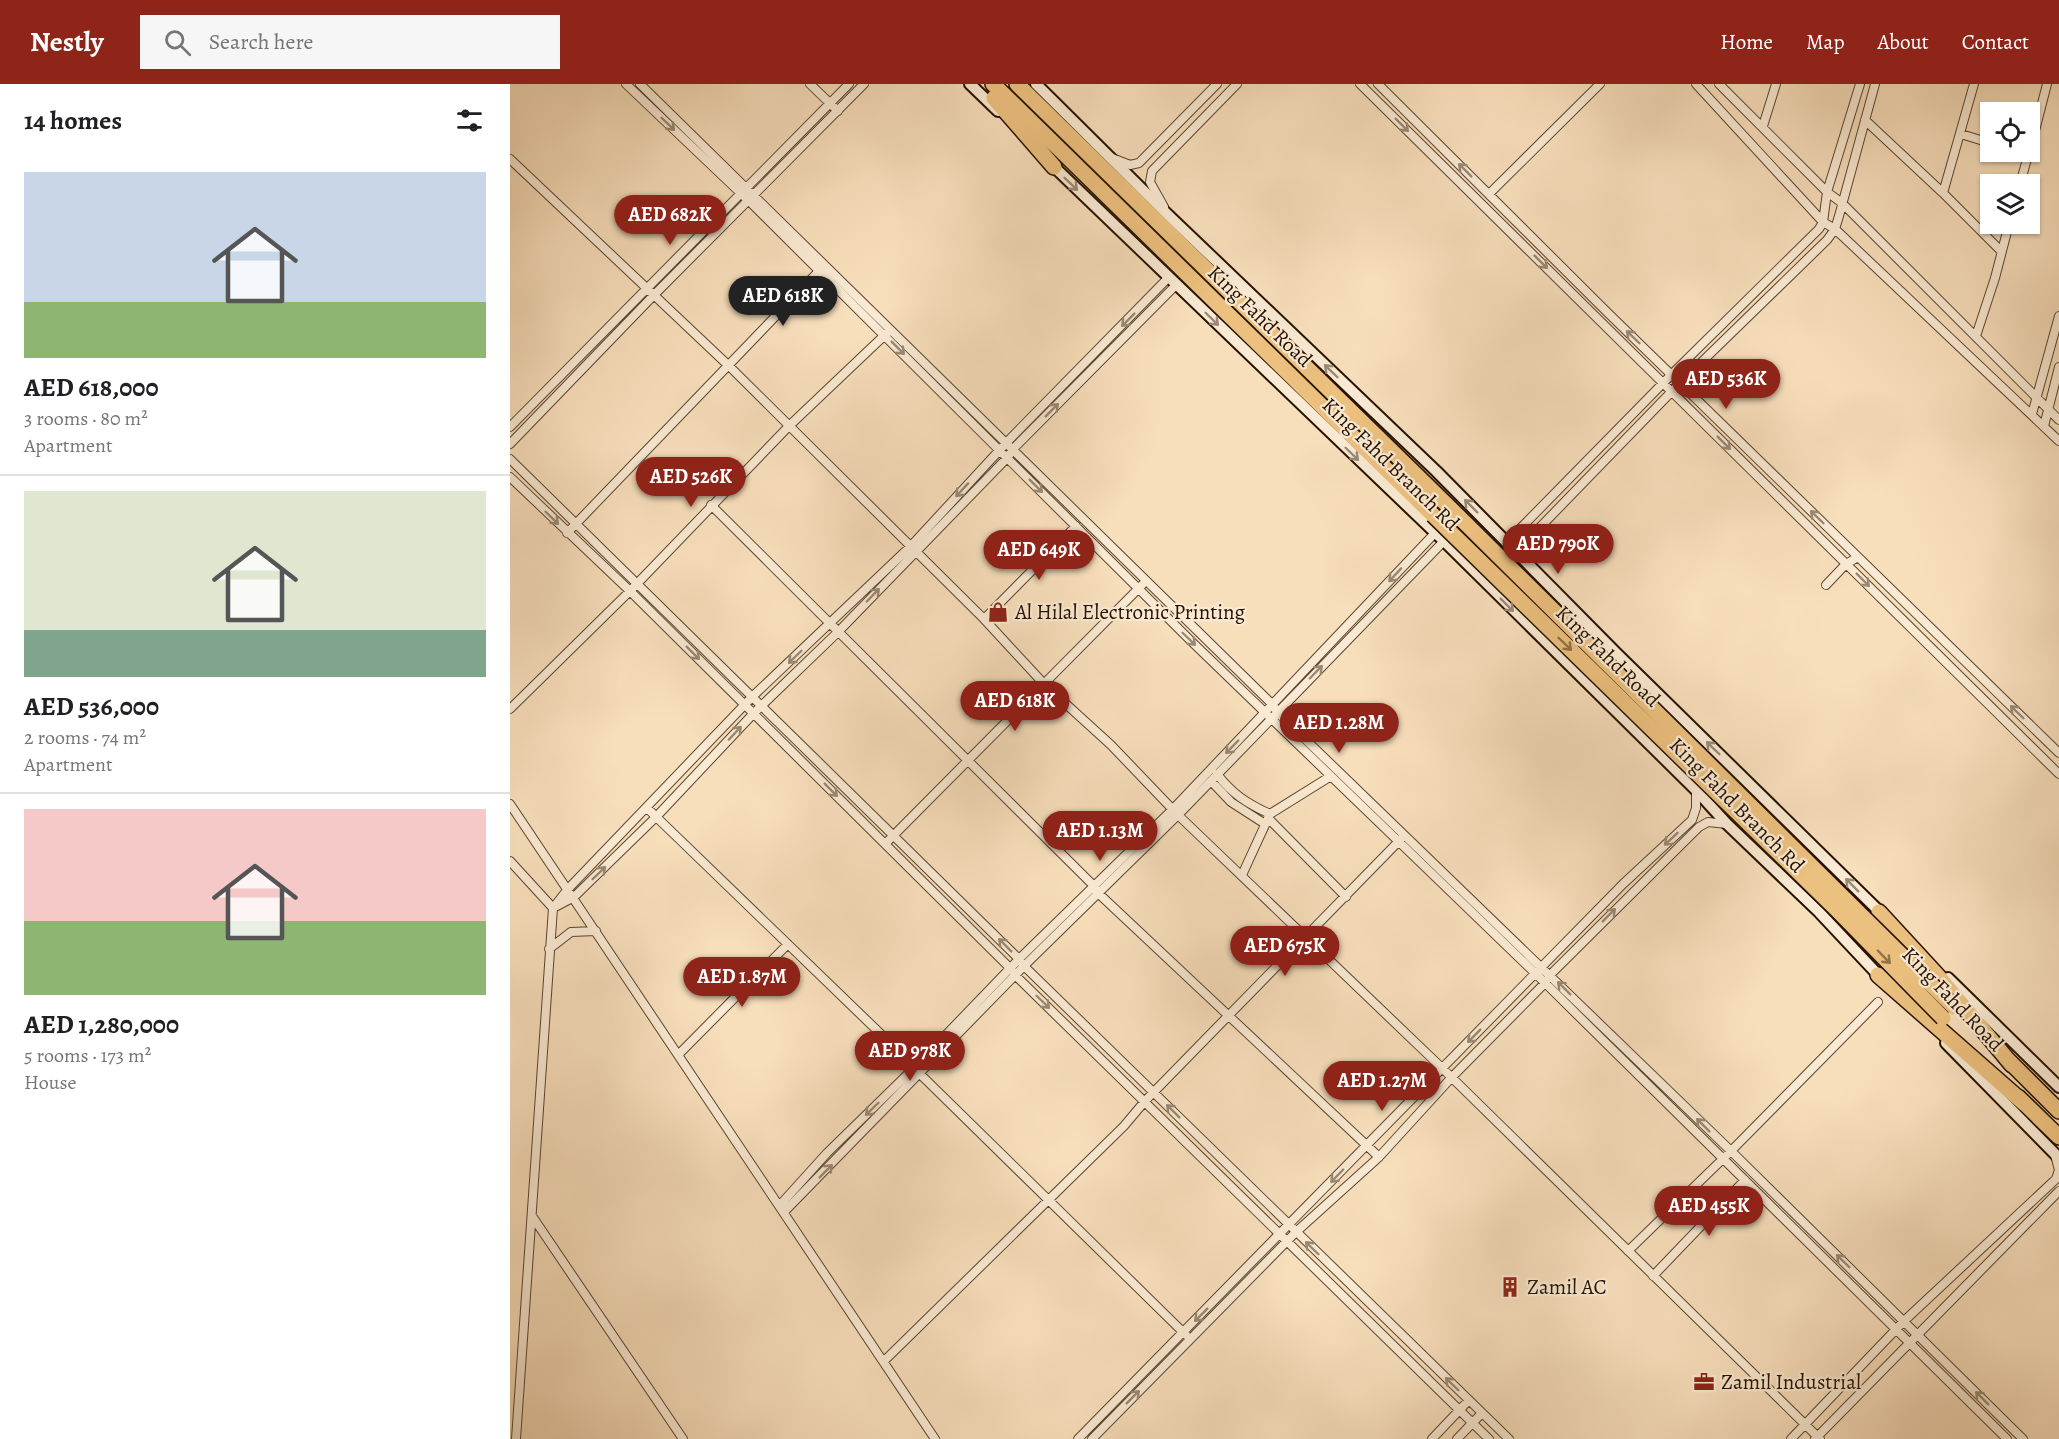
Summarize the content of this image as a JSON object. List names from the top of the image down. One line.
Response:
{"streets":{"highway":["King Fahd Road"],"main road":["King Fahd Branch Rd"]},"places":{"shop":["Al Hilal Electronic Printing"],"building":["Zamil AC"],"office":["Zamil Industrial"]},"page":{"header":"Nestly","search":"Search here","nav":["Home","Map","About","Contact"],"heading":"14 homes","list":[{"name":"AED 618,000","note":"3 rooms · 80 m² · Apartment"},{"name":"AED 536,000","note":"2 rooms · 74 m² · Apartment"},{"name":"AED 1,280,000","note":"5 rooms · 173 m² · House"}],"price":["AED 682K","AED 618K","AED 536K","AED 526K","AED 790K","AED 649K","AED 618K","AED 1.28M","AED 1.13M","AED 675K","AED 1.87M","AED 978K","AED 1.27M","AED 455K"]}}
